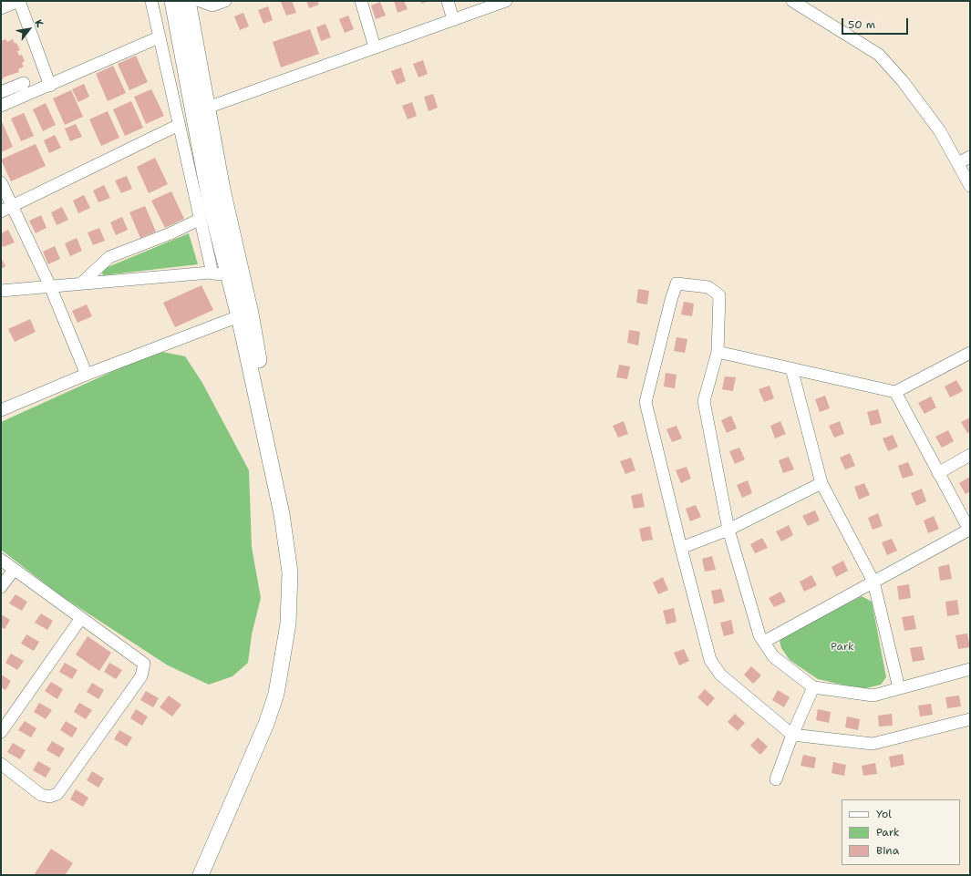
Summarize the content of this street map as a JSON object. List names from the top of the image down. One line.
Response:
{"parks":["Park"],"legend":["Yol","Park","Bina"],"scale_bar":"50 m","north":"top right"}
